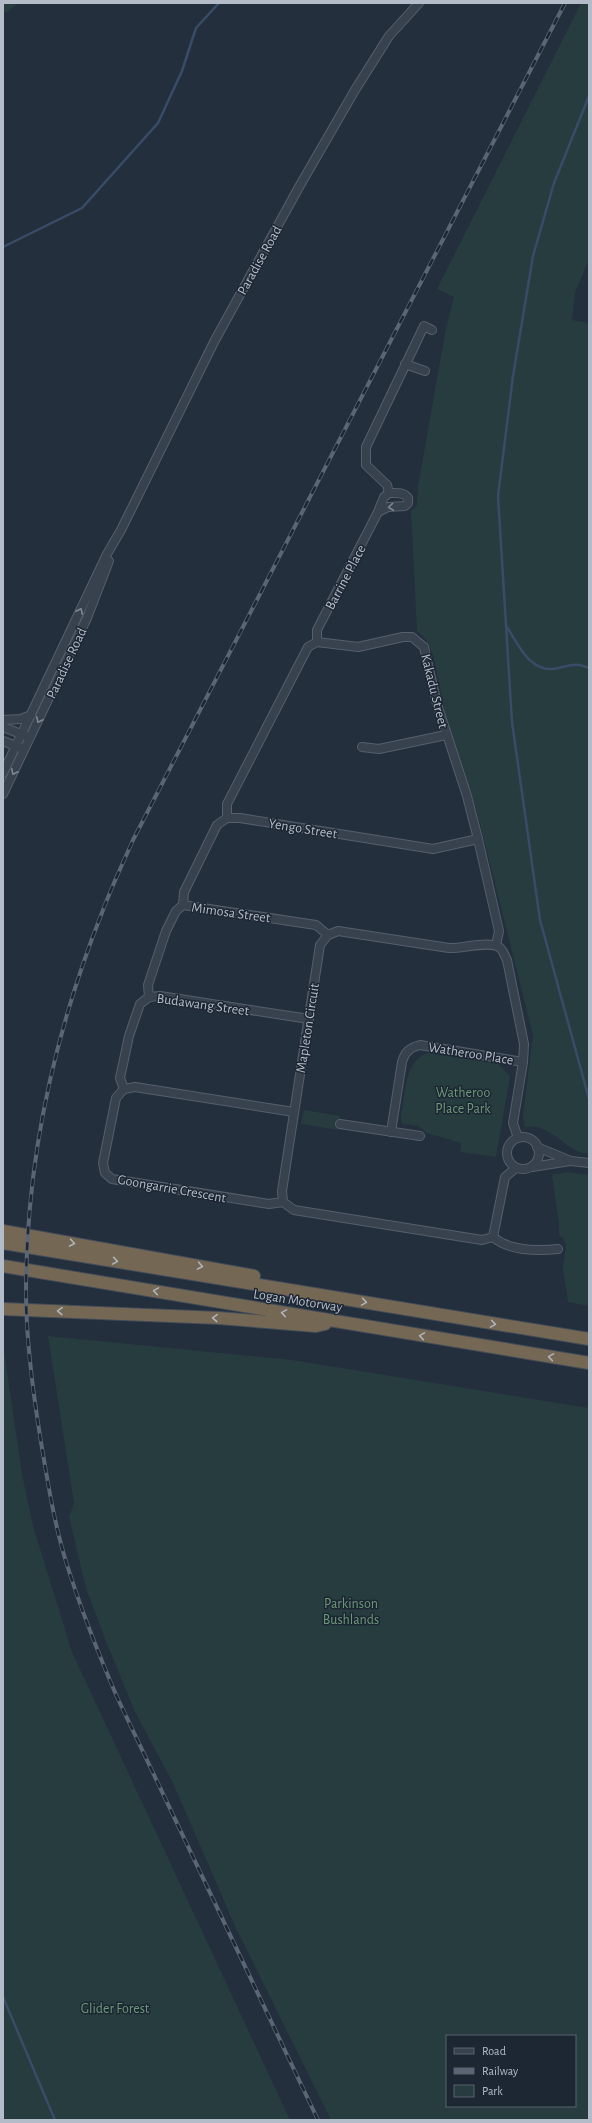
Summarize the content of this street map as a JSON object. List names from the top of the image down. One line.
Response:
{"streets":{"highway":["Logan Motorway"],"street":["Paradise Road","Barrine Place","Kakadu Street","Yengo Street","Mimosa Street","Budawang Street","Mapleton Circuit","Watheroo Place","Goongarrie Crescent"]},"crossings":[["Barrine Place","Kakadu Street"],["Kakadu Street","Yengo Street"],["Mimosa Street","Budawang Street"],["Mimosa Street","Mapleton Circuit"],["Budawang Street","Mapleton Circuit"],["Budawang Street","Goongarrie Crescent"],["Mapleton Circuit","Goongarrie Crescent"]],"parks":["Watheroo Place Park","Parkinson Bushlands","Glider Forest"],"legend":["Road","Railway","Park"]}
